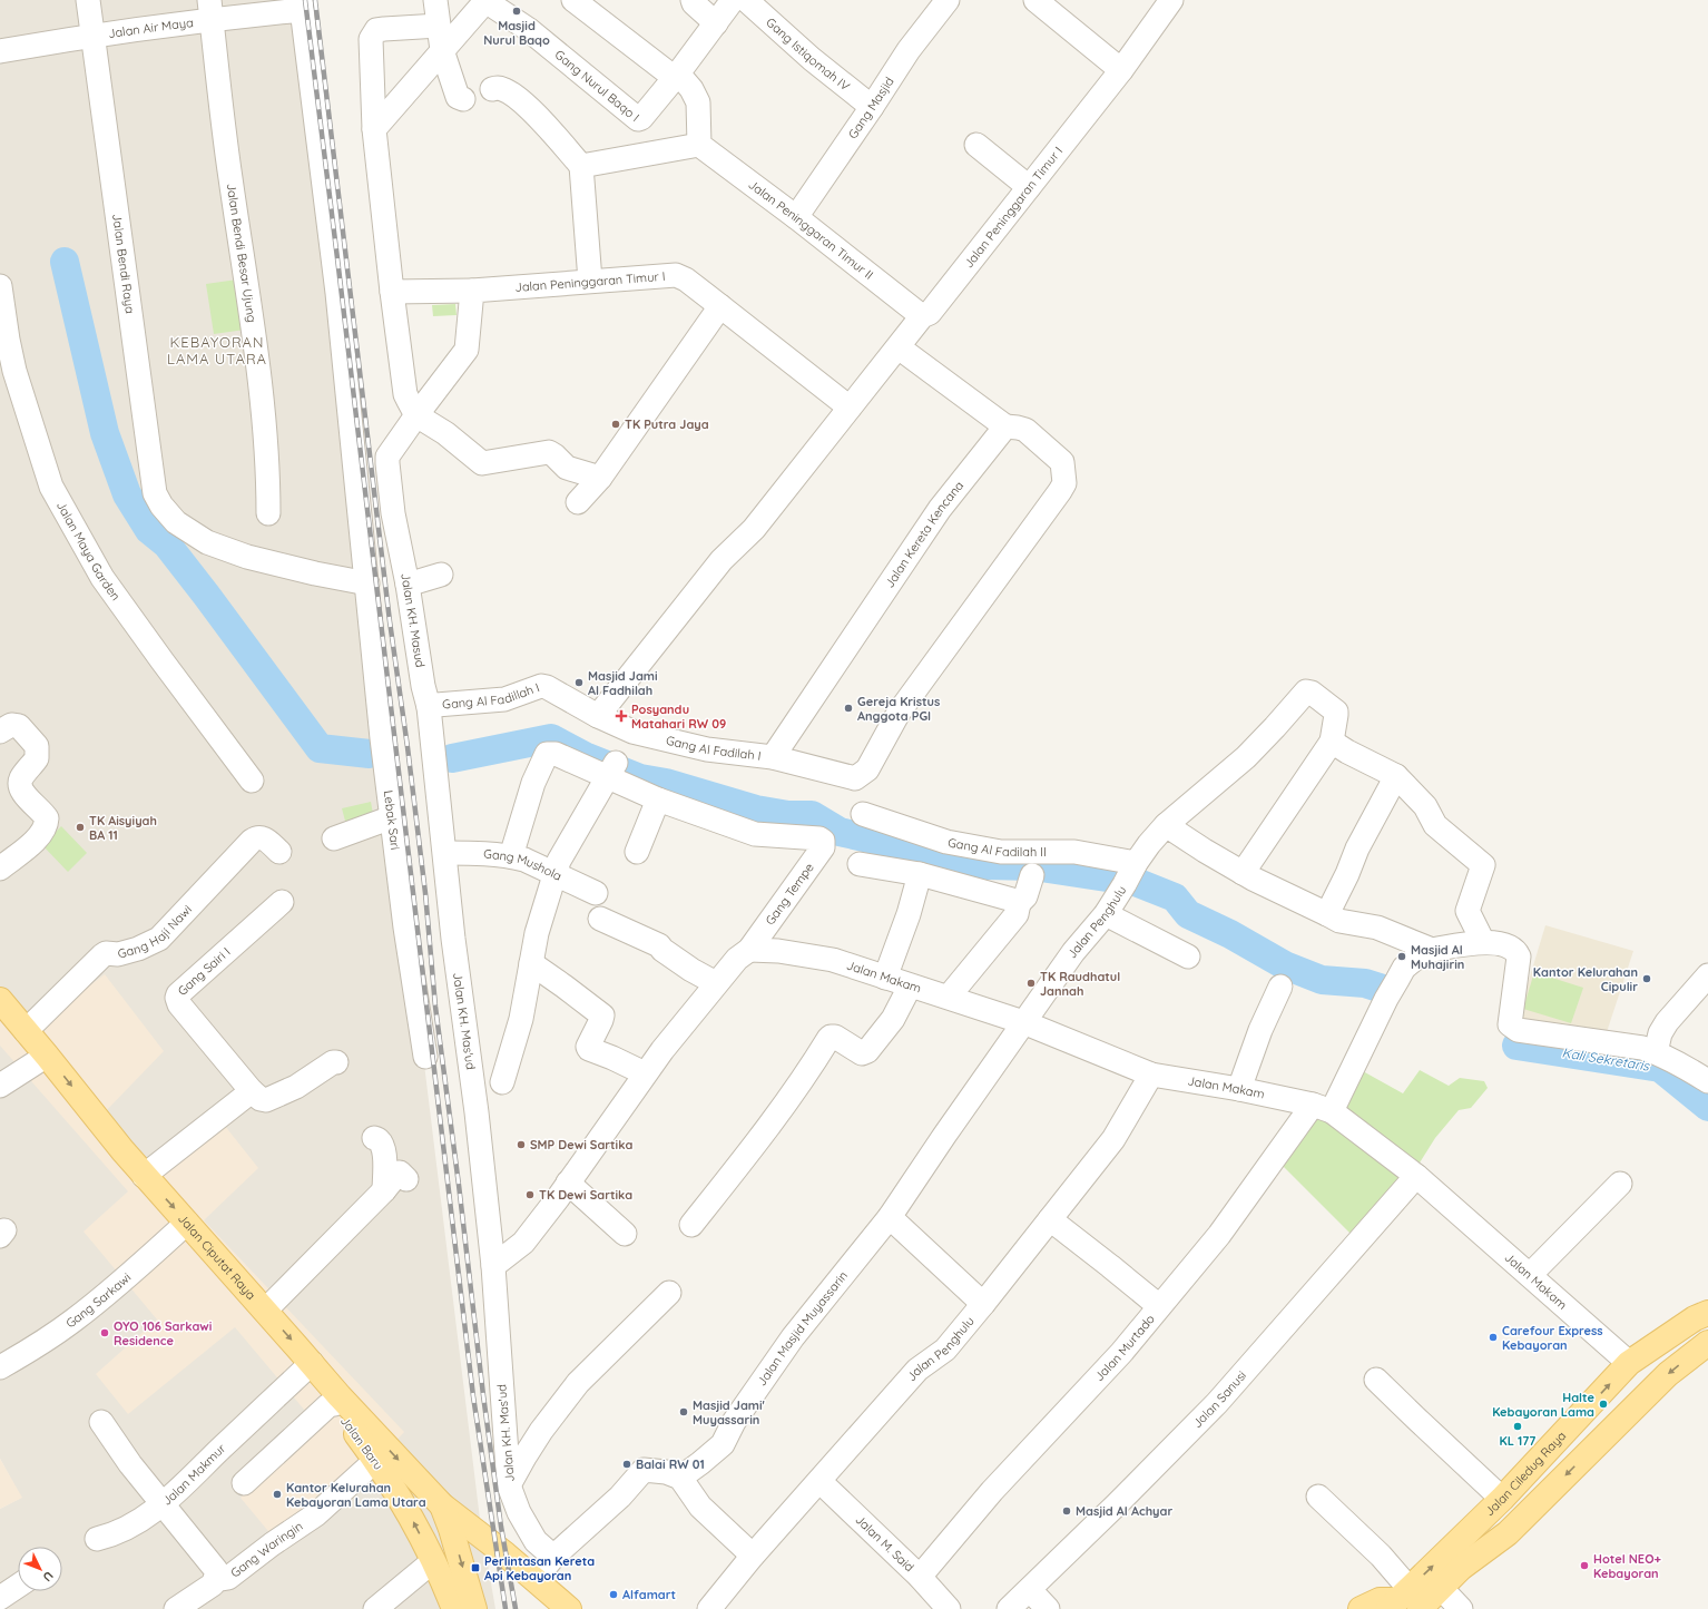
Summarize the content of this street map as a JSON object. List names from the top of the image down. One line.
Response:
{"streets":{"main road":["Jalan Ciputat Raya","Jalan Baru","Jalan Ciledug Raya"],"street":["Jalan Air Maya","Gang Istiqomah IV","Gang Nurul Baqo I","Gang Masjid","Jalan Peninggaran Timur I","Jalan Peninggaran Timur II","Jalan Bendi Besar Ujung","Jalan Bendi Raya","Jalan Kereta Kencana","Jalan Maya Garden","Jalan KH. Masud","Gang Al Fadillah I","Gang Al Fadilah I","Lebak Sari","Gang Al Fadilah II","Gang Mushola","Gang Tempe","Jalan Penghulu","Gang Haji Nawi","Gang Sairi I","Jalan Makam","Jalan KH. Mas'ud","Gang Sarkawi","Jalan Masjid Muyassarin","Jalan Murtado","Jalan Sanusi","Jalan Makmur","Jalan M. Said","Gang Waringin"]},"crossings":[["Jalan Air Maya","Jalan Bendi Besar Ujung"],["Jalan Air Maya","Jalan Bendi Raya"],["Jalan Air Maya","Lebak Sari"],["Gang Istiqomah IV","Gang Masjid"],["Gang Masjid","Jalan Peninggaran Timur II"],["Jalan Peninggaran Timur I","Jalan Peninggaran Timur II"],["Jalan Peninggaran Timur I","Gang Al Fadillah I"],["Jalan Peninggaran Timur I","Gang Al Fadilah I"],["Jalan Bendi Raya","Lebak Sari"],["Jalan Kereta Kencana","Gang Al Fadilah I"],["Jalan KH. Masud","Gang Al Fadillah I"],["Jalan KH. Masud","Jalan KH. Mas'ud"],["Gang Al Fadillah I","Gang Al Fadilah I"],["Gang Al Fadilah II","Jalan Penghulu"],["Gang Mushola","Jalan KH. Mas'ud"],["Gang Tempe","Jalan Makam"],["Jalan Penghulu","Jalan Makam"],["Jalan Penghulu","Jalan Masjid Muyassarin"],["Jalan Penghulu","Jalan M. Said"],["Gang Haji Nawi","Jalan Ciputat Raya"],["Jalan Makam","Jalan Masjid Muyassarin"],["Jalan Makam","Jalan Murtado"],["Jalan Makam","Jalan Sanusi"],["Jalan Makam","Jalan Ciledug Raya"],["Jalan Ciputat Raya","Gang Sarkawi"],["Jalan Ciputat Raya","Jalan Baru"],["Jalan Ciputat Raya","Jalan Makmur"],["Jalan Murtado","Jalan M. Said"],["Jalan Baru","Gang Waringin"],["Jalan Makmur","Gang Waringin"]],"one_way":["Jalan Ciputat Raya"],"districts":["KEBAYORAN LAMA UTARA"],"water":["Kali Sekretaris"],"places":{"other":["Masjid Nurul Baqo","TK Putra Jaya","Masjid Jami Al Fadhilah","Gereja Kristus Anggota PGI","TK Aisyiyah BA 11","Masjid Al Muhajirin","Kantor Kelurahan Cipulir","TK Raudhatul Jannah","SMP Dewi Sartika","TK Dewi Sartika","OYO 106 Sarkawi Residence","Carefour Express Kebayoran","Halte Kebayoran Lama","Masjid Jami' Muyassarin","KL 177","Balai RW 01","Kantor Kelurahan Kebayoran Lama Utara","Masjid Al Achyar","Hotel NEO+ Kebayoran","Alfamart"],"health":["Posyandu Matahari RW 09"],"transit":["Perlintasan Kereta Api Kebayoran"]},"north":"bottom right"}
